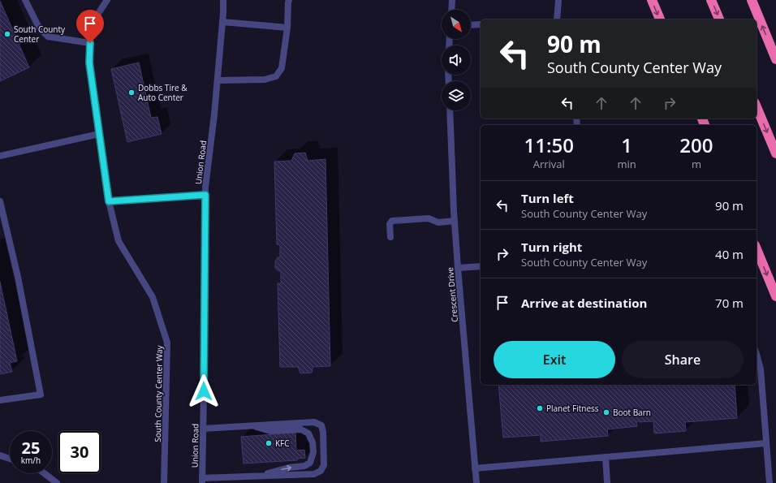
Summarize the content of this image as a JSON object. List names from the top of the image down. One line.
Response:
{"streets":{"street":["Union Road","Crescent Drive","South County Center Way"]},"places":["South County Center","Dobbs Tire & Auto Center","Planet Fitness","Boot Barn","KFC"],"north":"bottom right","page":{"turn":["90 m","South County Center Way"],"eta":["11:50","Arrival","1","min","200","m"],"list":[{"name":"Turn left","note":"South County Center Way","value":"90 m"},{"name":"Turn right","note":"South County Center Way","value":"40 m"},{"name":"Arrive at destination","value":"70 m"}],"buttons":["Exit","Share"],"speed":"25 km/h","limit":"30"}}
